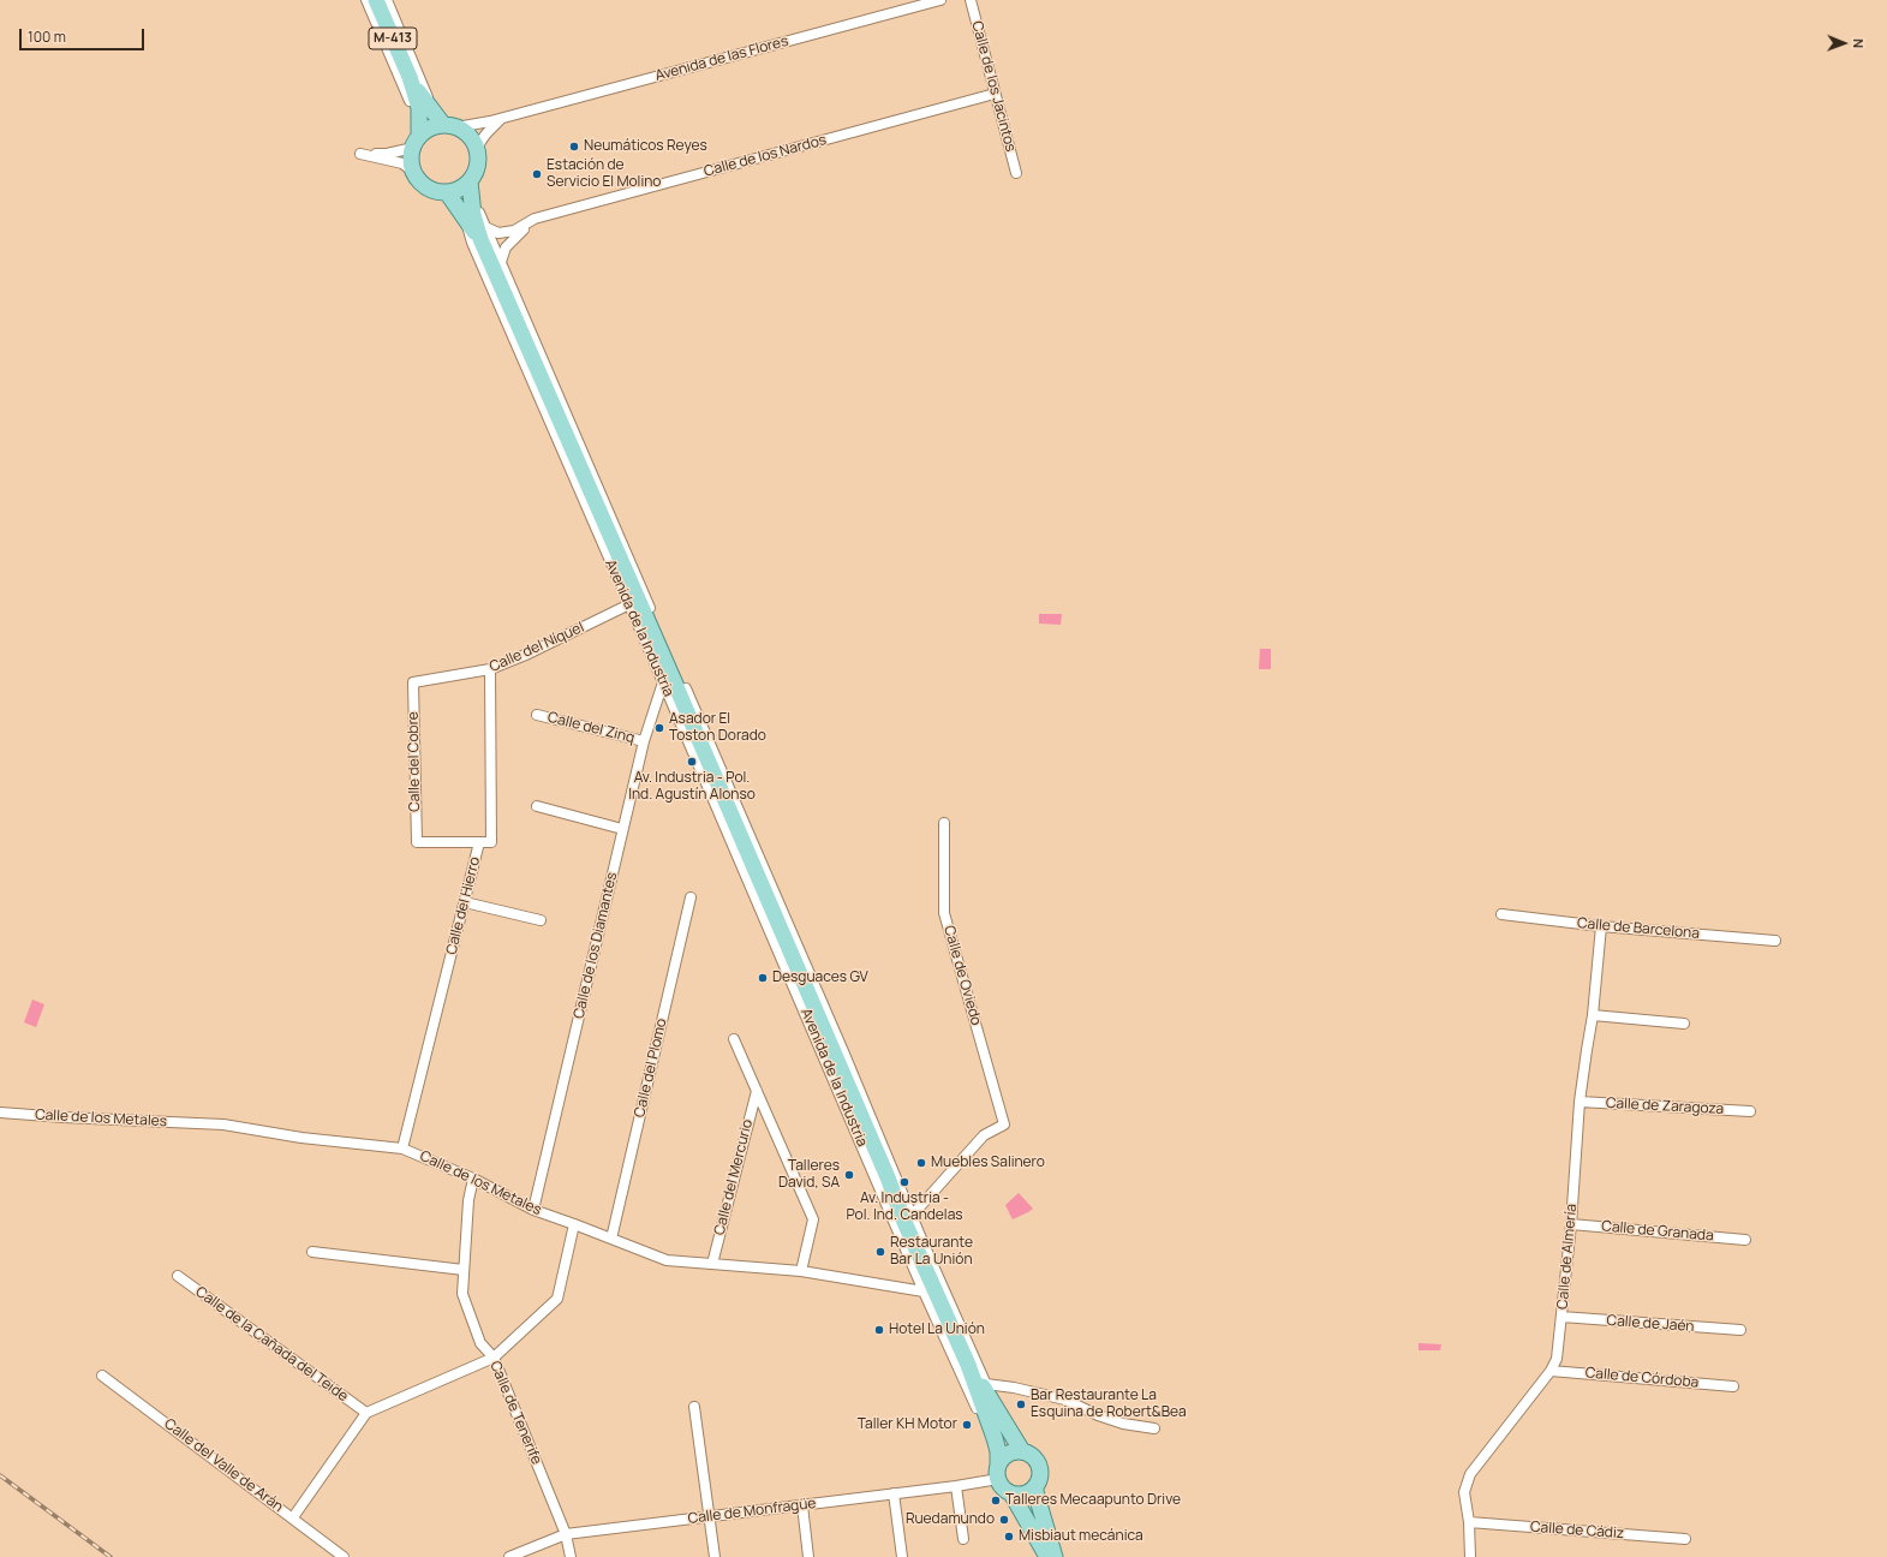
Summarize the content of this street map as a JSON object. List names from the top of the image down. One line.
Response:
{"streets":{"main road":["M-413","Avenida de la Industria"],"street":["Avenida de las Flores","Calle de los Jacintos","Calle de los Nardos","Calle del Níquel","Calle del Zinq","Calle del Cobre","Calle del Hierro","Calle de Barcelona","Calle de los Diamantes","Calle de Oviedo","Calle del Plomo","Calle de Zaragoza","Calle de los Metales","Calle del Mercurio","Calle de Granada","Calle de Almería","Calle de Jaén","Calle de la Cañada del Teide","Calle de Córdoba","Calle de Tenerife","Calle del Valle de Arán","Calle de Monfragüe","Calle de Cádiz"]},"crossings":[["M-413","Avenida de las Flores"],["M-413","Avenida de la Industria"],["Avenida de las Flores","Avenida de la Industria"],["Calle de los Jacintos","Calle de los Nardos"],["Calle de los Nardos","Avenida de la Industria"],["Avenida de la Industria","Calle del Níquel"],["Avenida de la Industria","Calle de los Diamantes"],["Avenida de la Industria","Calle de Oviedo"],["Avenida de la Industria","Calle de los Metales"],["Avenida de la Industria","Calle de Monfragüe"],["Calle del Níquel","Calle del Cobre"],["Calle del Níquel","Calle del Hierro"],["Calle del Zinq","Calle de los Diamantes"],["Calle del Cobre","Calle del Hierro"],["Calle del Hierro","Calle de los Metales"],["Calle de Barcelona","Calle de Almería"],["Calle de los Diamantes","Calle de los Metales"],["Calle del Plomo","Calle de los Metales"],["Calle de Zaragoza","Calle de Almería"],["Calle de los Metales","Calle del Mercurio"],["Calle de los Metales","Calle de Tenerife"],["Calle de Granada","Calle de Almería"],["Calle de Almería","Calle de Jaén"],["Calle de Almería","Calle de Córdoba"],["Calle de Almería","Calle de Cádiz"],["Calle de Tenerife","Calle de Monfragüe"]],"places":["Neumáticos Reyes","Estación de Servicio El Molino","Asador El Toston Dorado","Av. Industria - Pol. Ind. Agustín Alonso","Desguaces GV","Muebles Salinero","Talleres David, SA","Av. Industria - Pol. Ind. Candelas","Restaurante Bar La Unión","Hotel La Unión","Bar Restaurante La Esquina de Robert&Bea","Taller KH Motor","Talleres Mecaapunto Drive","Ruedamundo","Misbiaut mecánica"],"scale_bar":"100 m","north":"right"}
